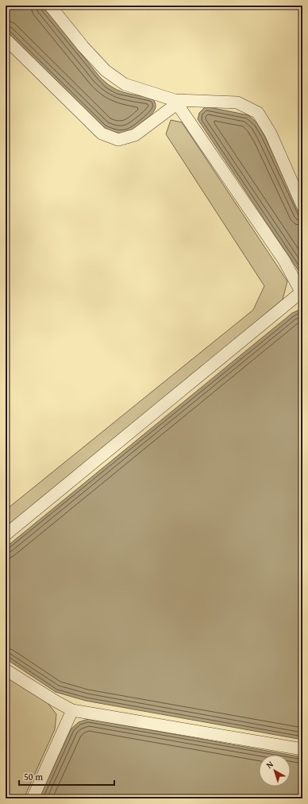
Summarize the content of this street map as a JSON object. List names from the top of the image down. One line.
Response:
{"scale_bar":"50 m","north":"top left"}
